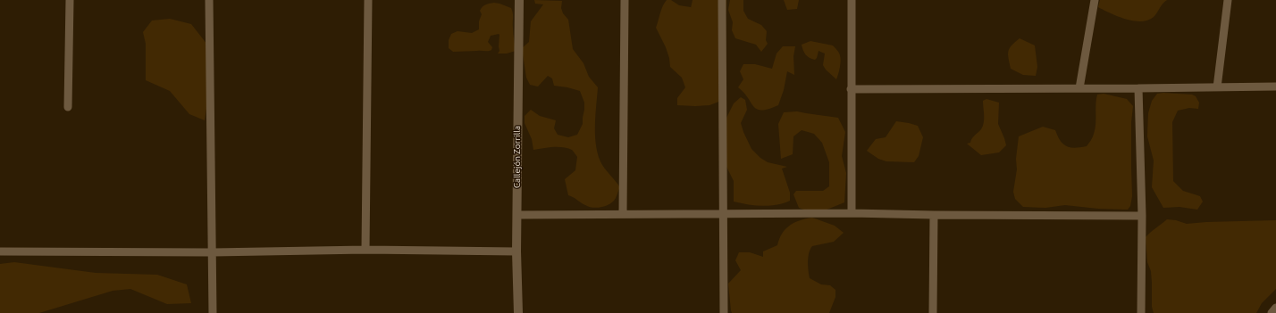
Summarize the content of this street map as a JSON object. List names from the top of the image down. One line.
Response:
{"streets":{"street":["Callejón Zorrilla"]}}
